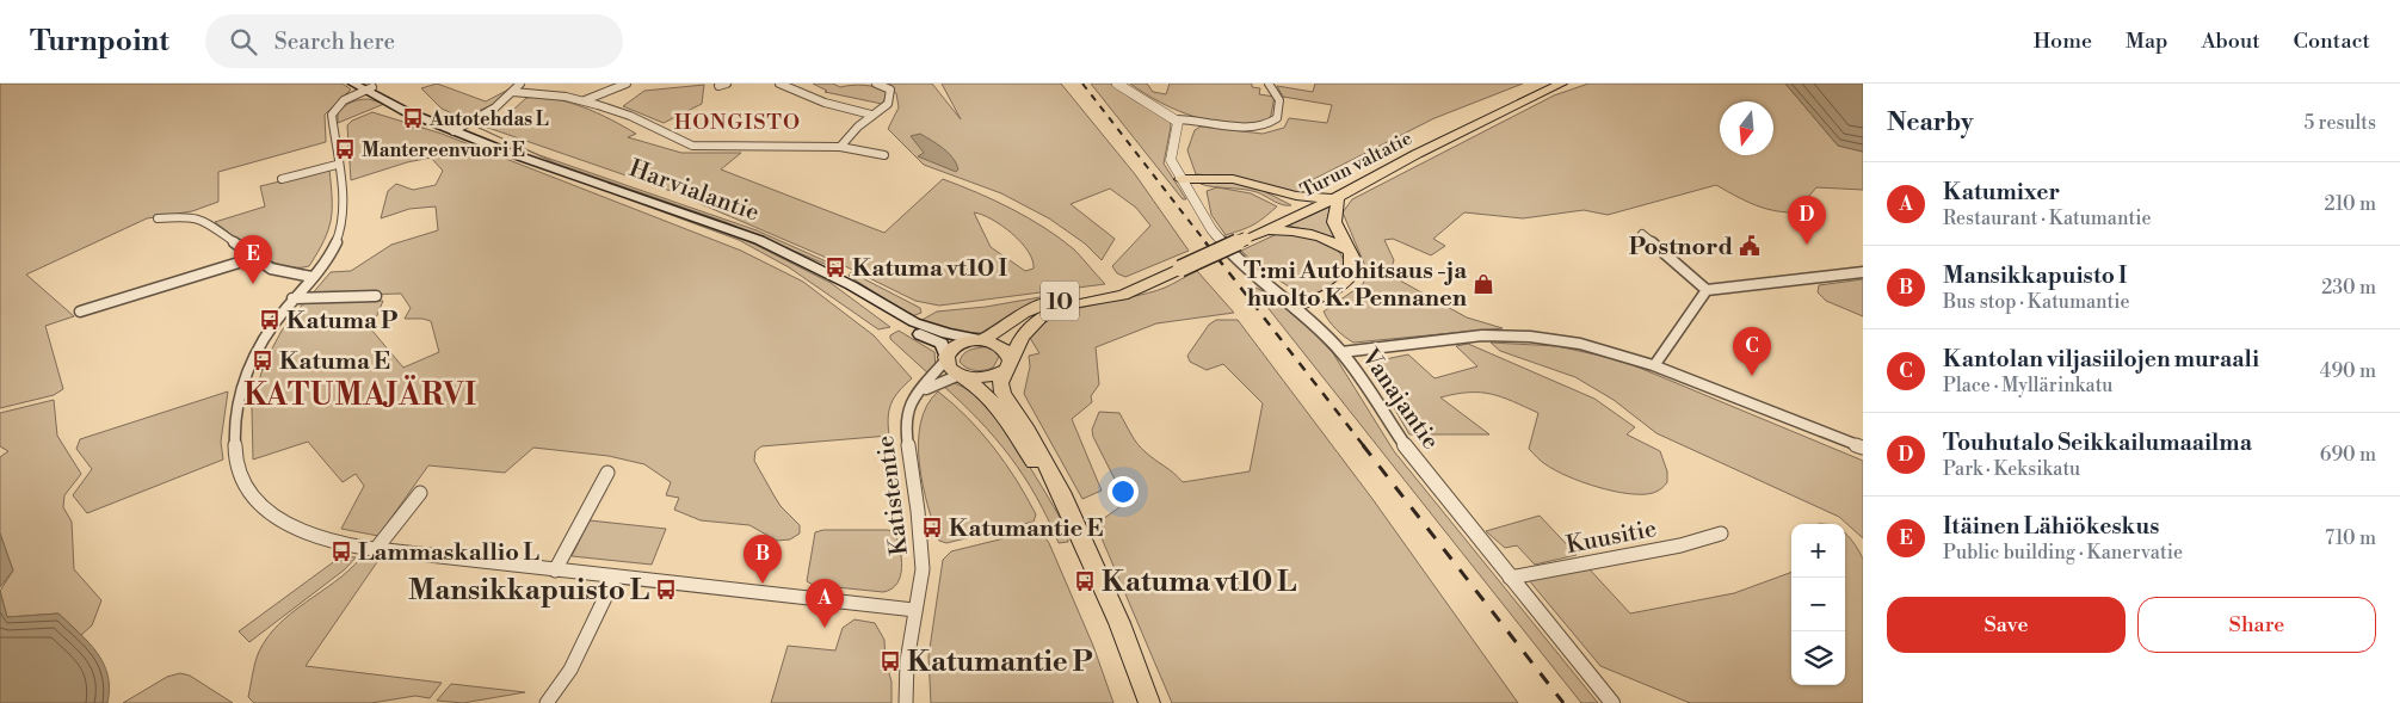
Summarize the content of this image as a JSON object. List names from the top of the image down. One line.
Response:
{"streets":{"highway":["Turun valtatie","10"],"main road":["Harvialantie"],"street":["Vanajantie","Katistentie","Kuusitie"]},"crossings":[["Turun valtatie","Harvialantie"],["Turun valtatie","10"],["Harvialantie","10"],["Harvialantie","Katistentie"],["10","Katistentie"],["Vanajantie","Kuusitie"]],"districts":["HONGISTO","KATUMAJÄRVI"],"places":{"bus stop":["Autotehdas L","Mantereenvuori E","Katuma vt10 I","Katuma P","Katuma E","Katumantie E","Lammaskallio L","Katuma vt10 L","Mansikkapuisto L","Katumantie P"],"public building":["Postnord"],"shop":["T:mi Autohitsaus -ja huolto K. Pennanen"]},"north":"bottom","page":{"header":"Turnpoint","search":"Search here","nav":["Home","Map","About","Contact"],"heading":["Nearby","5 results"],"list":[{"mark":"A","name":"Katumixer","note":"Restaurant · Katumantie","value":"210 m"},{"mark":"B","name":"Mansikkapuisto I","note":"Bus stop · Katumantie","value":"230 m"},{"mark":"C","name":"Kantolan viljasiilojen muraali","note":"Place · Myllärinkatu","value":"490 m"},{"mark":"D","name":"Touhutalo Seikkailumaailma","note":"Park · Keksikatu","value":"690 m"},{"mark":"E","name":"Itäinen Lähiökeskus","note":"Public building · Kanervatie","value":"710 m"}],"pins":["D","E","C","B","A"],"map_buttons":["+","−"],"buttons":["Save","Share"]}}
